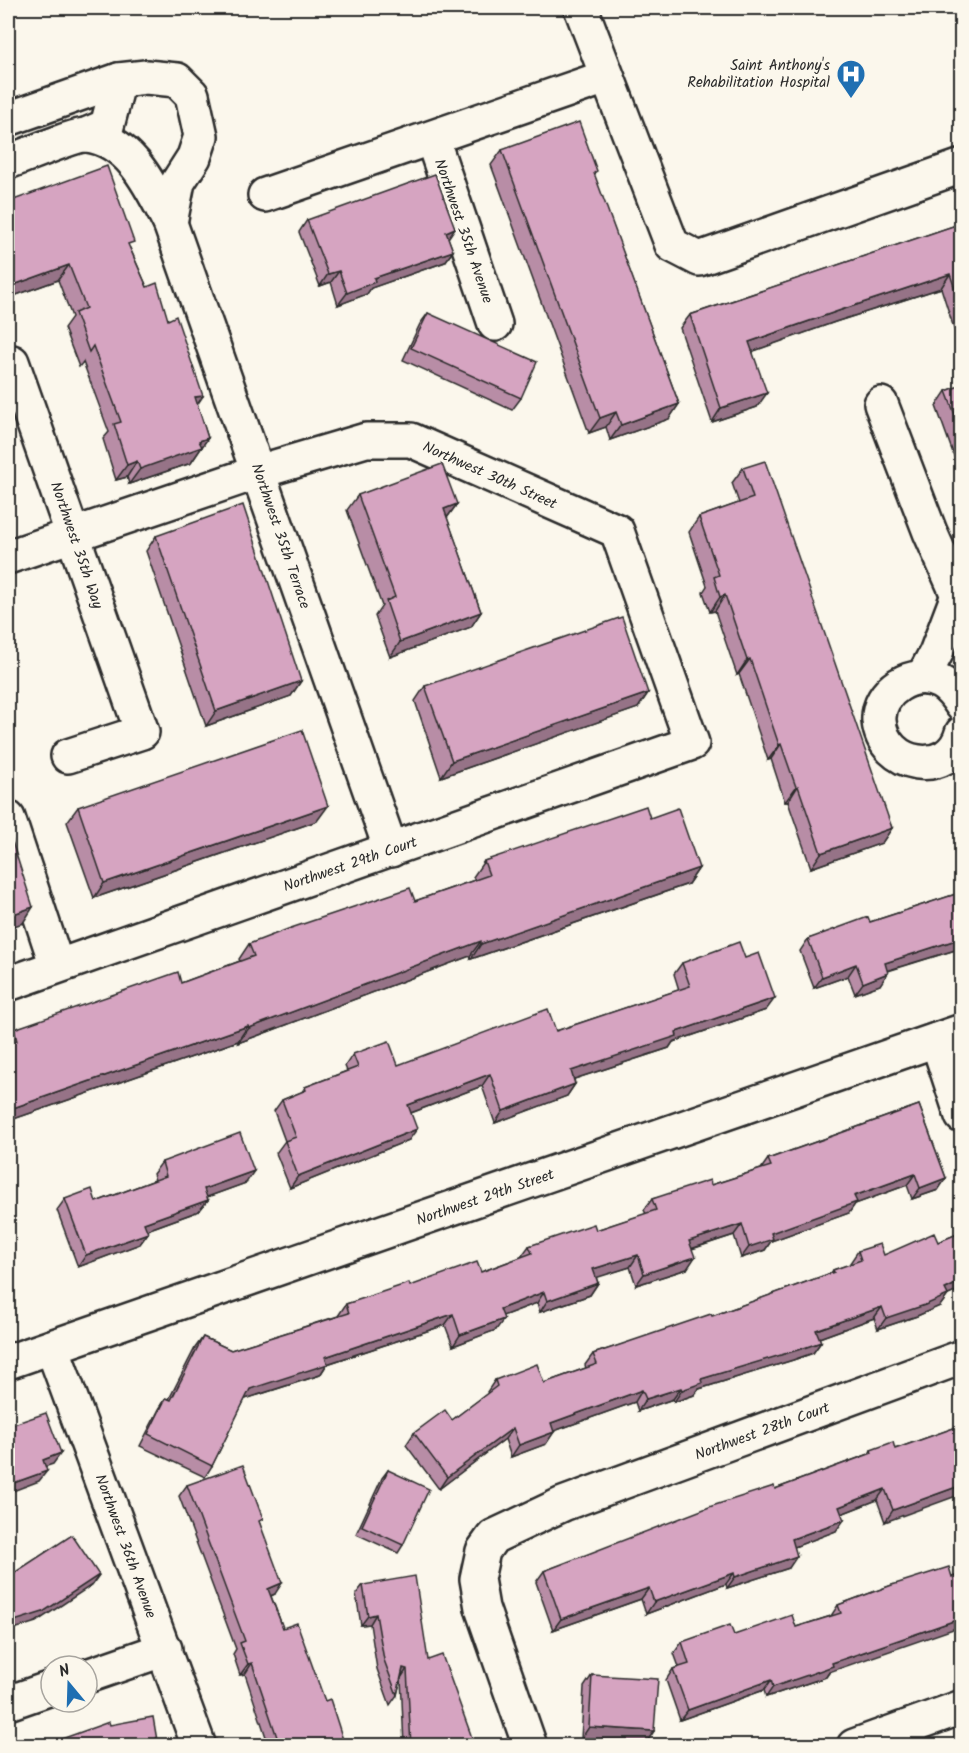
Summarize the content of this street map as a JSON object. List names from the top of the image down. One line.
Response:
{"streets":{"street":["Northwest 35th Avenue","Northwest 30th Street","Northwest 35th Terrace","Northwest 35th Way","Northwest 29th Court","Northwest 29th Street","Northwest 28th Court","Northwest 36th Avenue"]},"crossings":[["Northwest 30th Street","Northwest 35th Terrace"],["Northwest 30th Street","Northwest 35th Way"],["Northwest 30th Street","Northwest 29th Court"],["Northwest 35th Terrace","Northwest 29th Court"],["Northwest 29th Street","Northwest 36th Avenue"]],"places":{"hospital":["Saint Anthony's Rehabilitation Hospital"]},"north":"top"}
